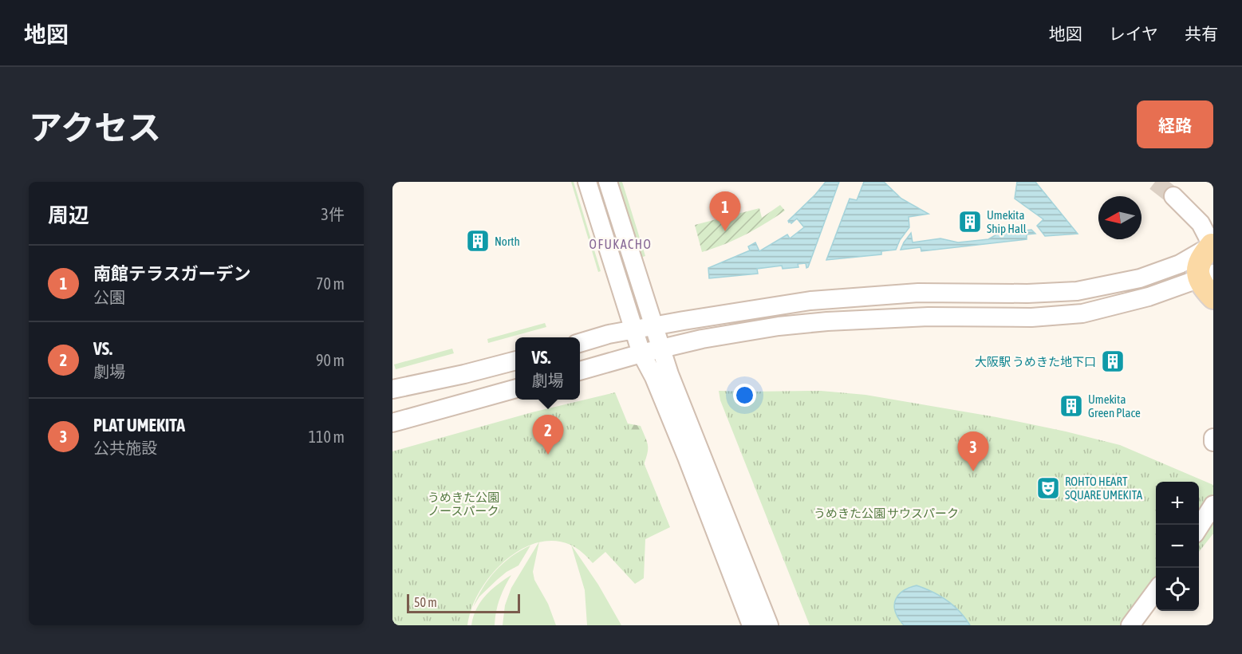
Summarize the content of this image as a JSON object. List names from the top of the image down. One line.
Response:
{"districts":["OFUKACHO"],"parks":["うめきた公園 ノースパーク","うめきた公園 サウスパーク"],"places":{"building":["Umekita Ship Hall","North","大阪駅 うめきた地下口","Umekita Green Place"],"theatre":["ROHTO HEART SQUARE UMEKITA"]},"scale_bar":"50 m","north":"left","page":{"header":"地図","nav":["地図","レイヤ","共有"],"title":"アクセス","buttons":"経路","heading":["周辺","3件"],"pins":["1","2","3"],"list":[{"mark":"1","name":"南館テラスガーデン","note":"公園","value":"70 m"},{"mark":"2","name":"VS.","note":"劇場","value":"90 m"},{"mark":"3","name":"PLAT UMEKITA","note":"公共施設","value":"110 m"}],"popup":["VS.","劇場"],"map_buttons":["+","−"],"scale":"50 m"}}
